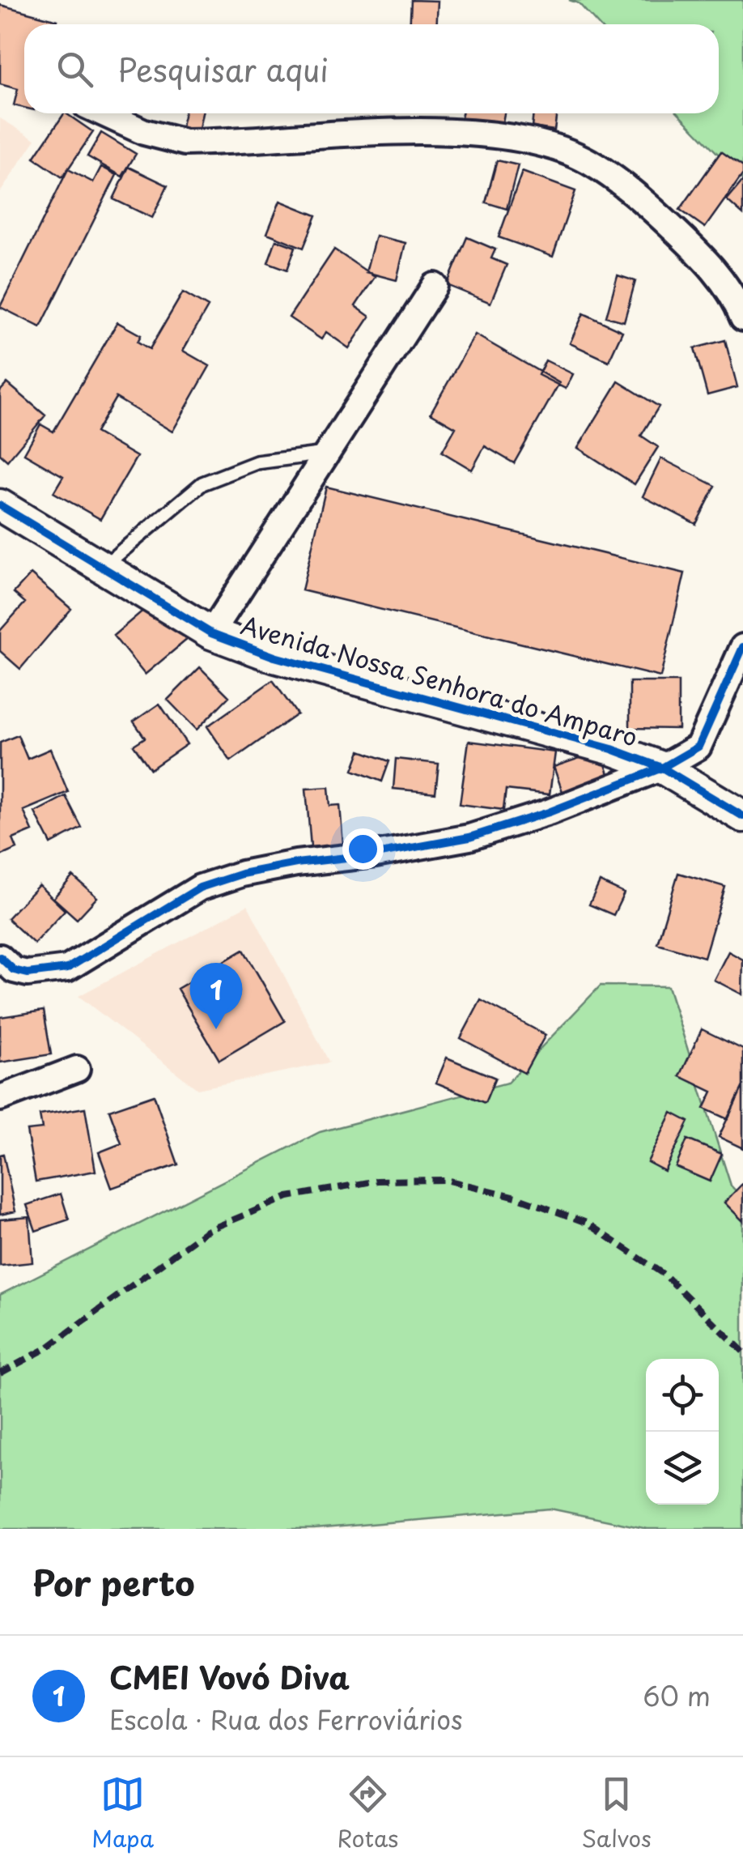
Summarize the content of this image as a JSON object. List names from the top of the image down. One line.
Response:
{"streets":{"street":["Avenida Nossa Senhora do Amparo"]},"page":{"search":"Pesquisar aqui","pins":"1","heading":"Por perto","list":[{"mark":"1","name":"CMEI Vovó Diva","note":"Escola · Rua dos Ferroviários","value":"60 m"}],"nav":["Mapa","Rotas","Salvos"]}}
